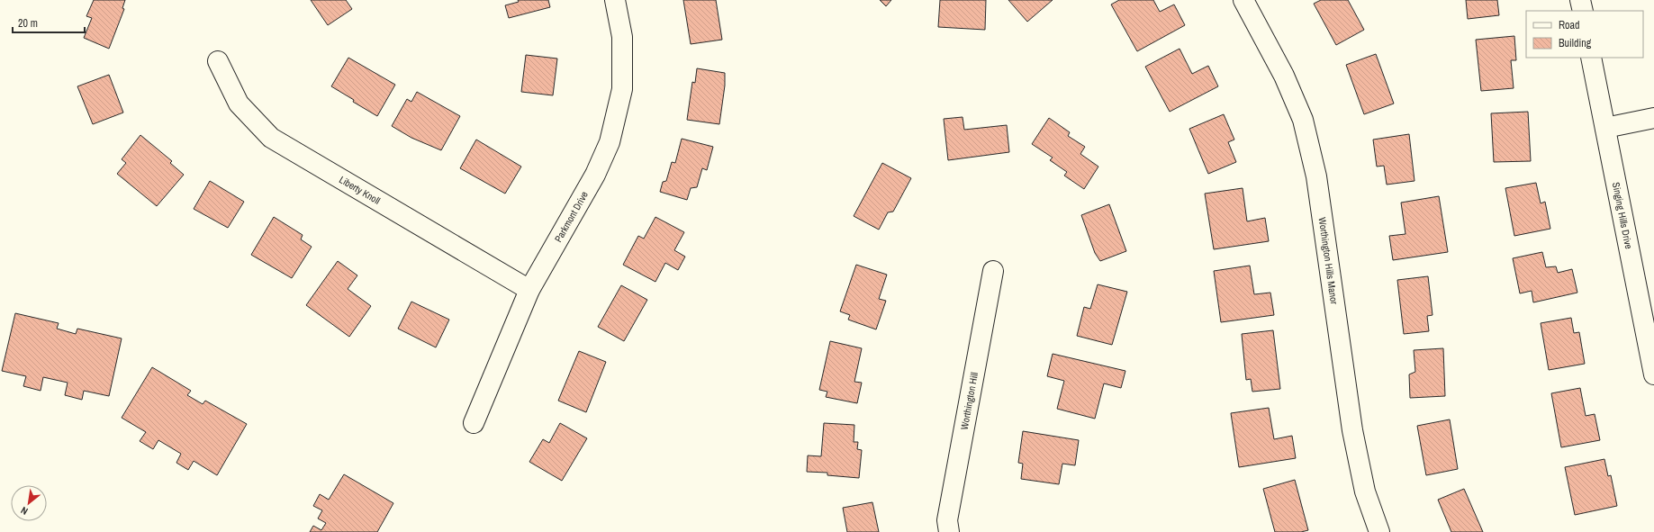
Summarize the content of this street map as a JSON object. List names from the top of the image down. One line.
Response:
{"streets":{"street":["Liberty Knoll","Singing Hills Drive","Parkmont Drive","Worthington Hills Manor","Worthington Hill"]},"crossings":[["Liberty Knoll","Parkmont Drive"]],"legend":["Road","Building"],"scale_bar":"20 m","north":"bottom left"}
